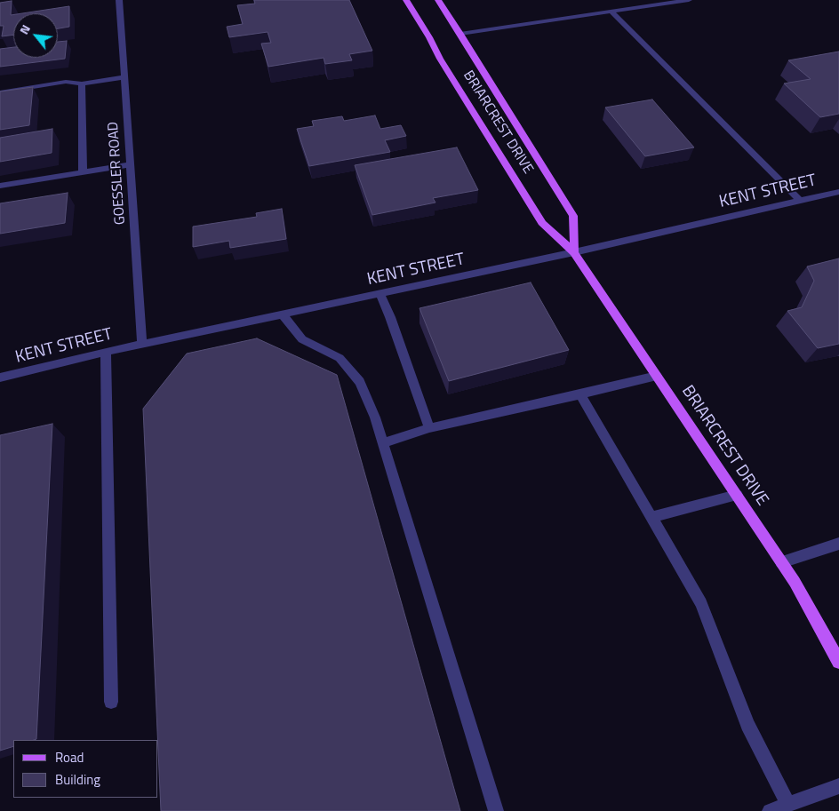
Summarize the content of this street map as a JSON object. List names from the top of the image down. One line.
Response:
{"streets":{"main road":["BRIARCREST DRIVE"],"street":["GOESSLER ROAD","KENT STREET"]},"crossings":[["BRIARCREST DRIVE","KENT STREET"],["GOESSLER ROAD","KENT STREET"]],"legend":["Road","Building"],"north":"top left"}
